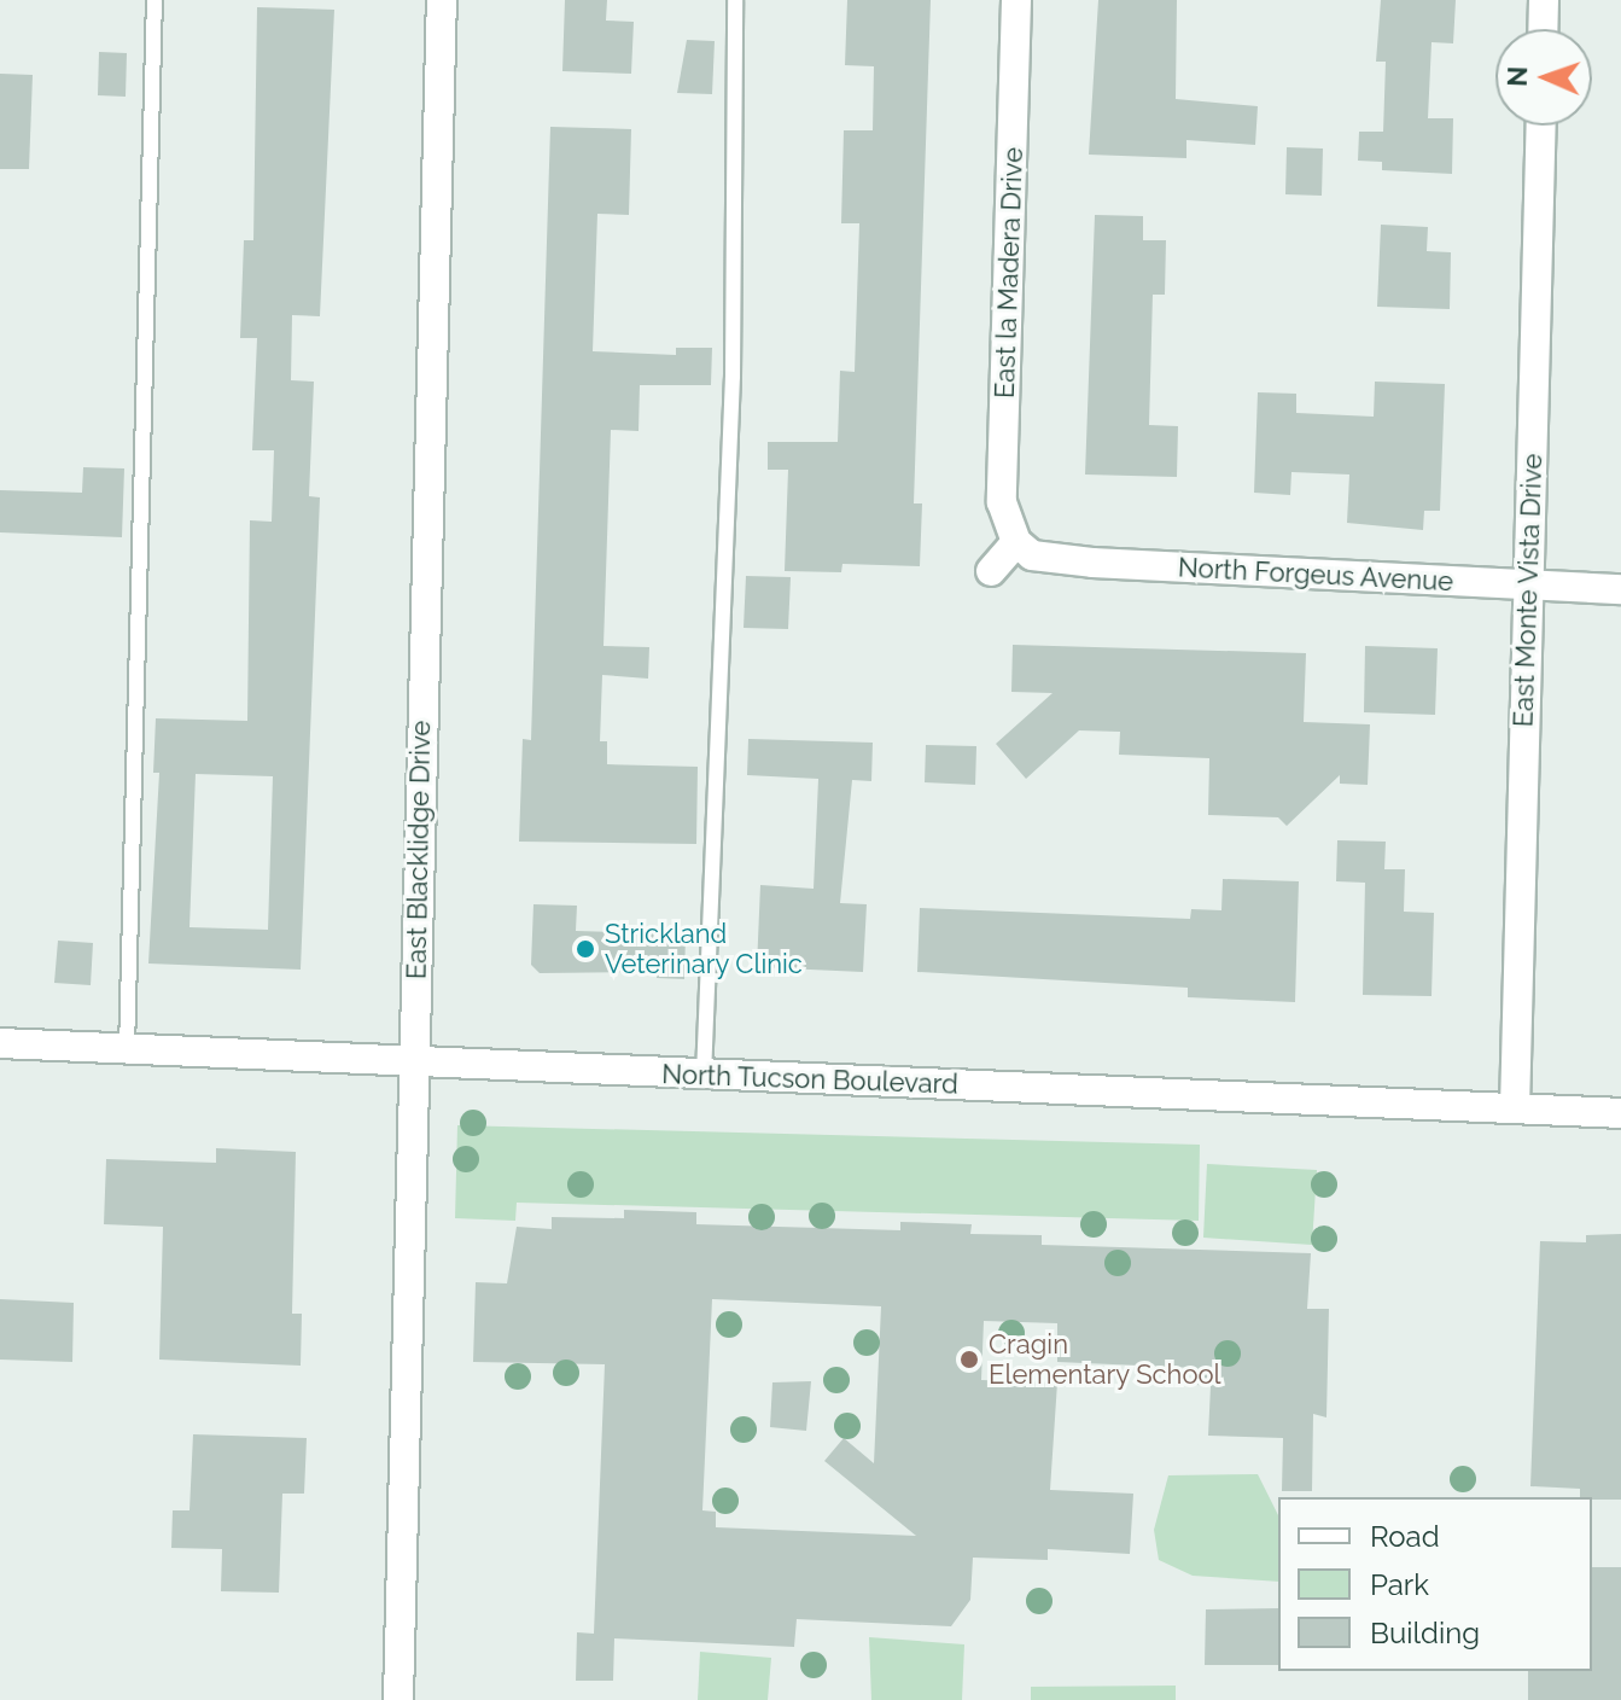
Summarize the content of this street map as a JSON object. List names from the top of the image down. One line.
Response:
{"streets":{"street":["East la Madera Drive","North Forgeus Avenue","East Monte Vista Drive","East Blacklidge Drive","North Tucson Boulevard"]},"crossings":[["East la Madera Drive","North Forgeus Avenue"],["North Forgeus Avenue","East Monte Vista Drive"],["East Monte Vista Drive","North Tucson Boulevard"],["East Blacklidge Drive","North Tucson Boulevard"]],"places":["Strickland Veterinary Clinic","Cragin Elementary School"],"legend":["Road","Park","Building"],"north":"left"}
